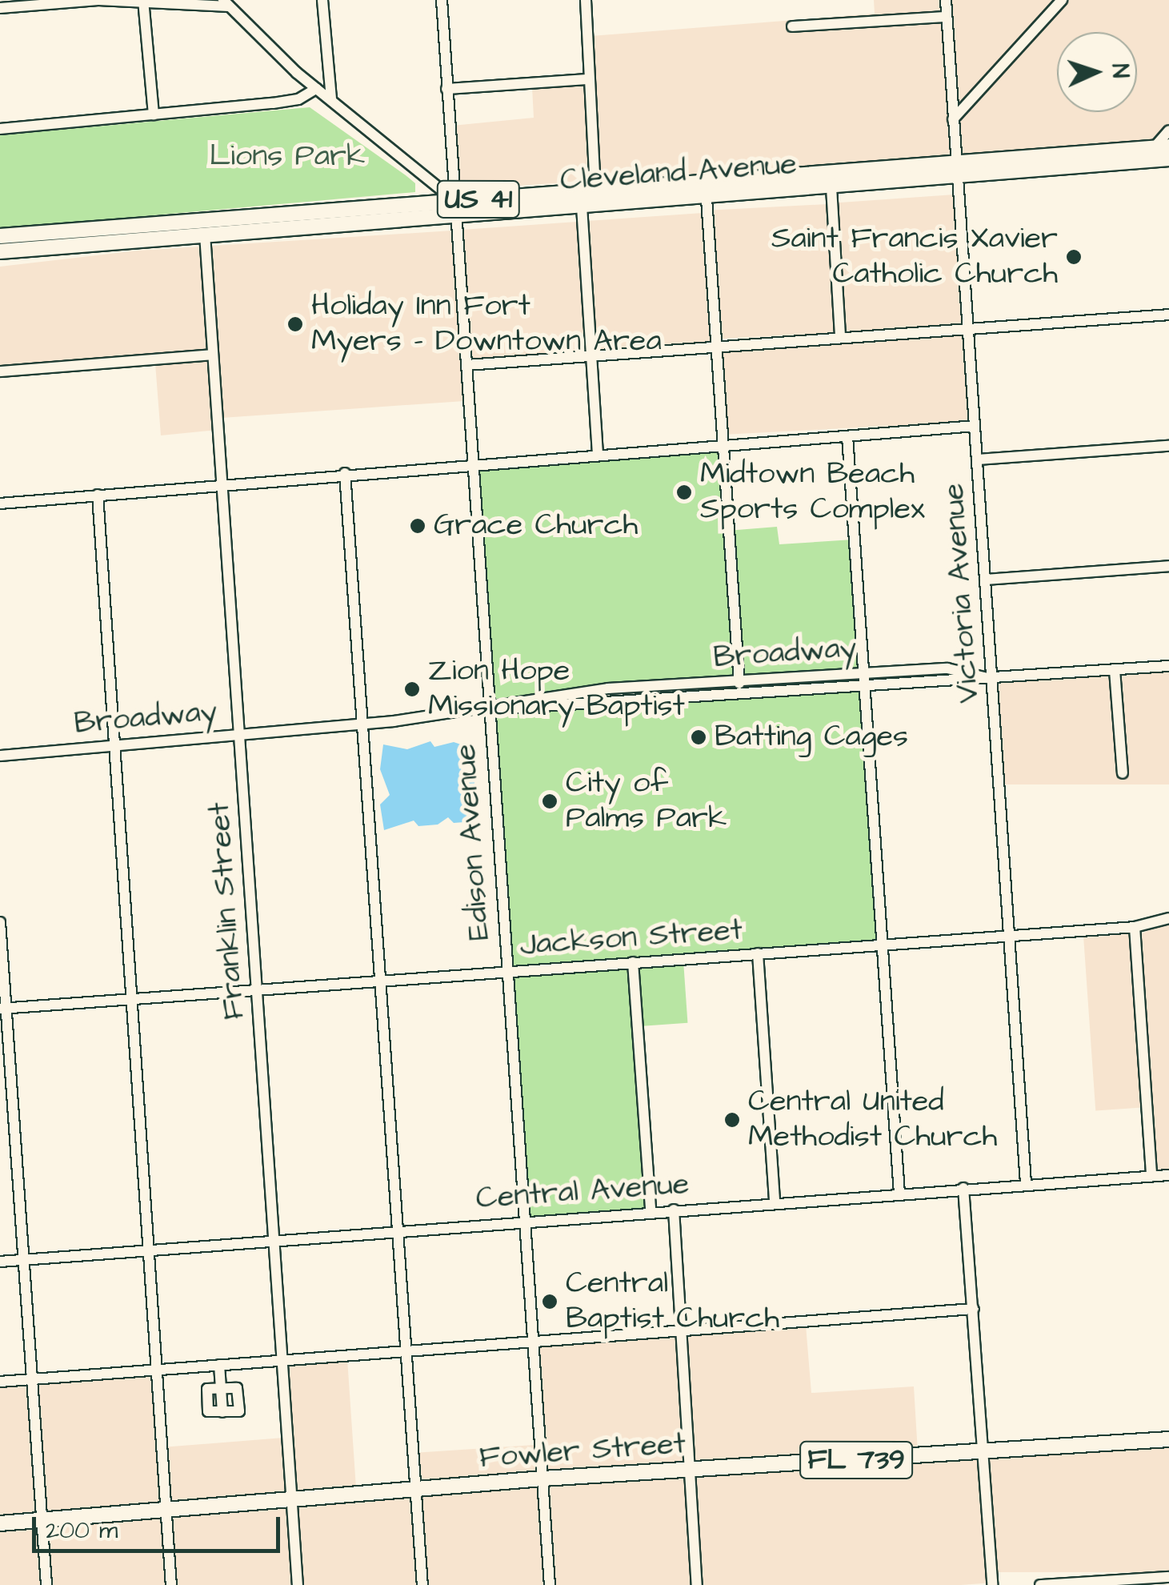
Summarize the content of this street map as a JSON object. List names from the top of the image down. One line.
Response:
{"streets":{"main road":["Cleveland Avenue","US 41","Fowler Street","FL 739"],"street":["Victoria Avenue","Broadway","Edison Avenue","Franklin Street","Jackson Street","Central Avenue"]},"crossings":[["Cleveland Avenue","Victoria Avenue"],["Cleveland Avenue","Edison Avenue"],["Cleveland Avenue","Franklin Street"],["Victoria Avenue","Broadway"],["Victoria Avenue","Jackson Street"],["Victoria Avenue","Central Avenue"],["Broadway","Edison Avenue"],["Broadway","Franklin Street"],["Edison Avenue","Jackson Street"],["Edison Avenue","Central Avenue"],["Edison Avenue","Fowler Street"],["Franklin Street","Jackson Street"],["Franklin Street","Central Avenue"],["Franklin Street","Fowler Street"]],"parks":["Lions Park"],"places":["Saint Francis Xavier Catholic Church","Holiday Inn Fort Myers - Downtown Area","Midtown Beach Sports Complex","Grace Church","Zion Hope Missionary Baptist","Batting Cages","City of Palms Park","Central United Methodist Church","Central Baptist Church"],"scale_bar":"200 m","north":"right"}
